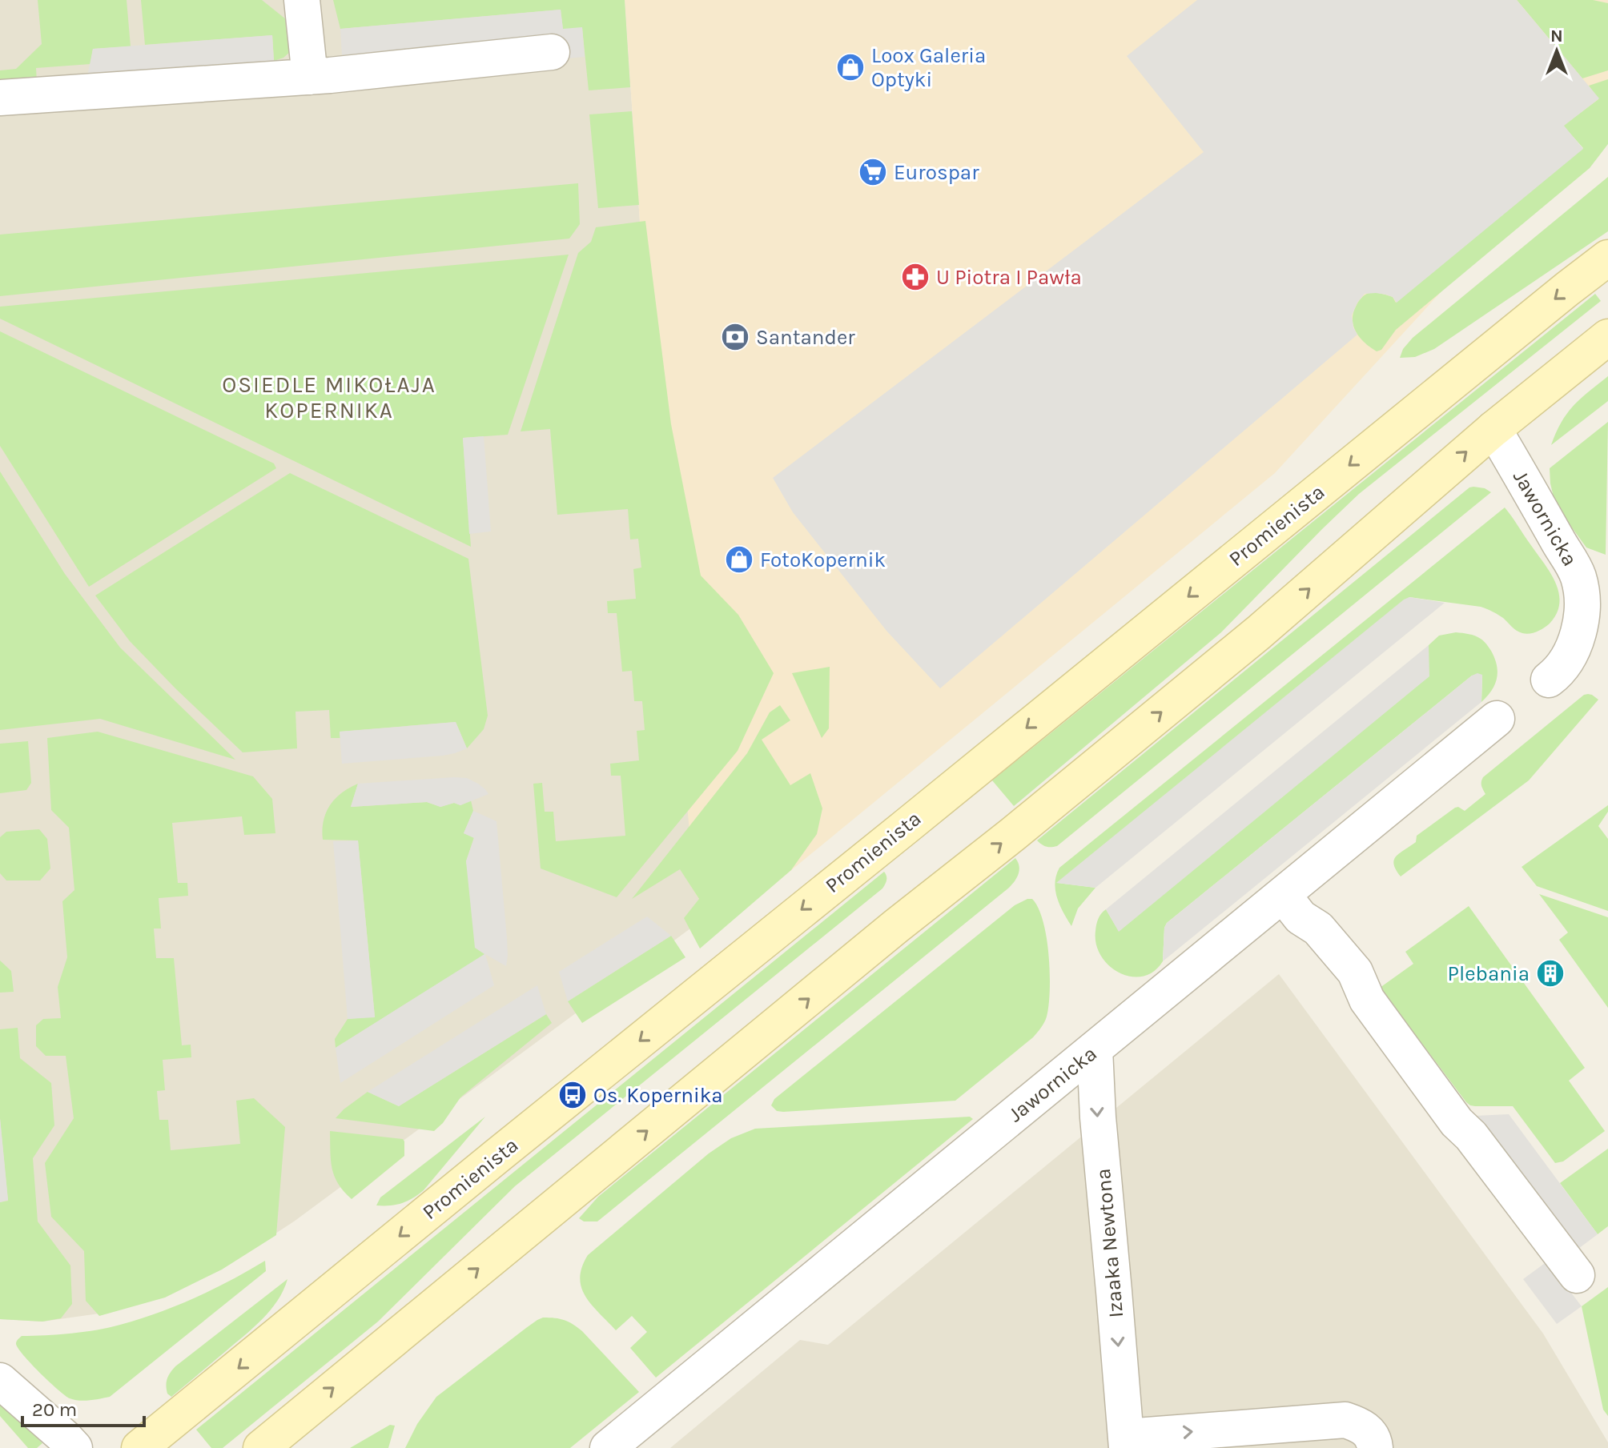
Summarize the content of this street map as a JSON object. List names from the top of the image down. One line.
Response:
{"streets":{"street":["Jawornicka","Promienista","Izaaka Newtona"]},"crossings":[["Jawornicka","Izaaka Newtona"]],"districts":["OSIEDLE MIKOŁAJA KOPERNIKA"],"places":{"shop":["Loox Galeria Optyki","FotoKopernik"],"supermarket":["Eurospar"],"pharmacy":["U Piotra I Pawła"],"bank":["Santander"],"building":["Plebania"],"bus stop":["Os. Kopernika"]},"scale_bar":"20 m","north":"top"}
